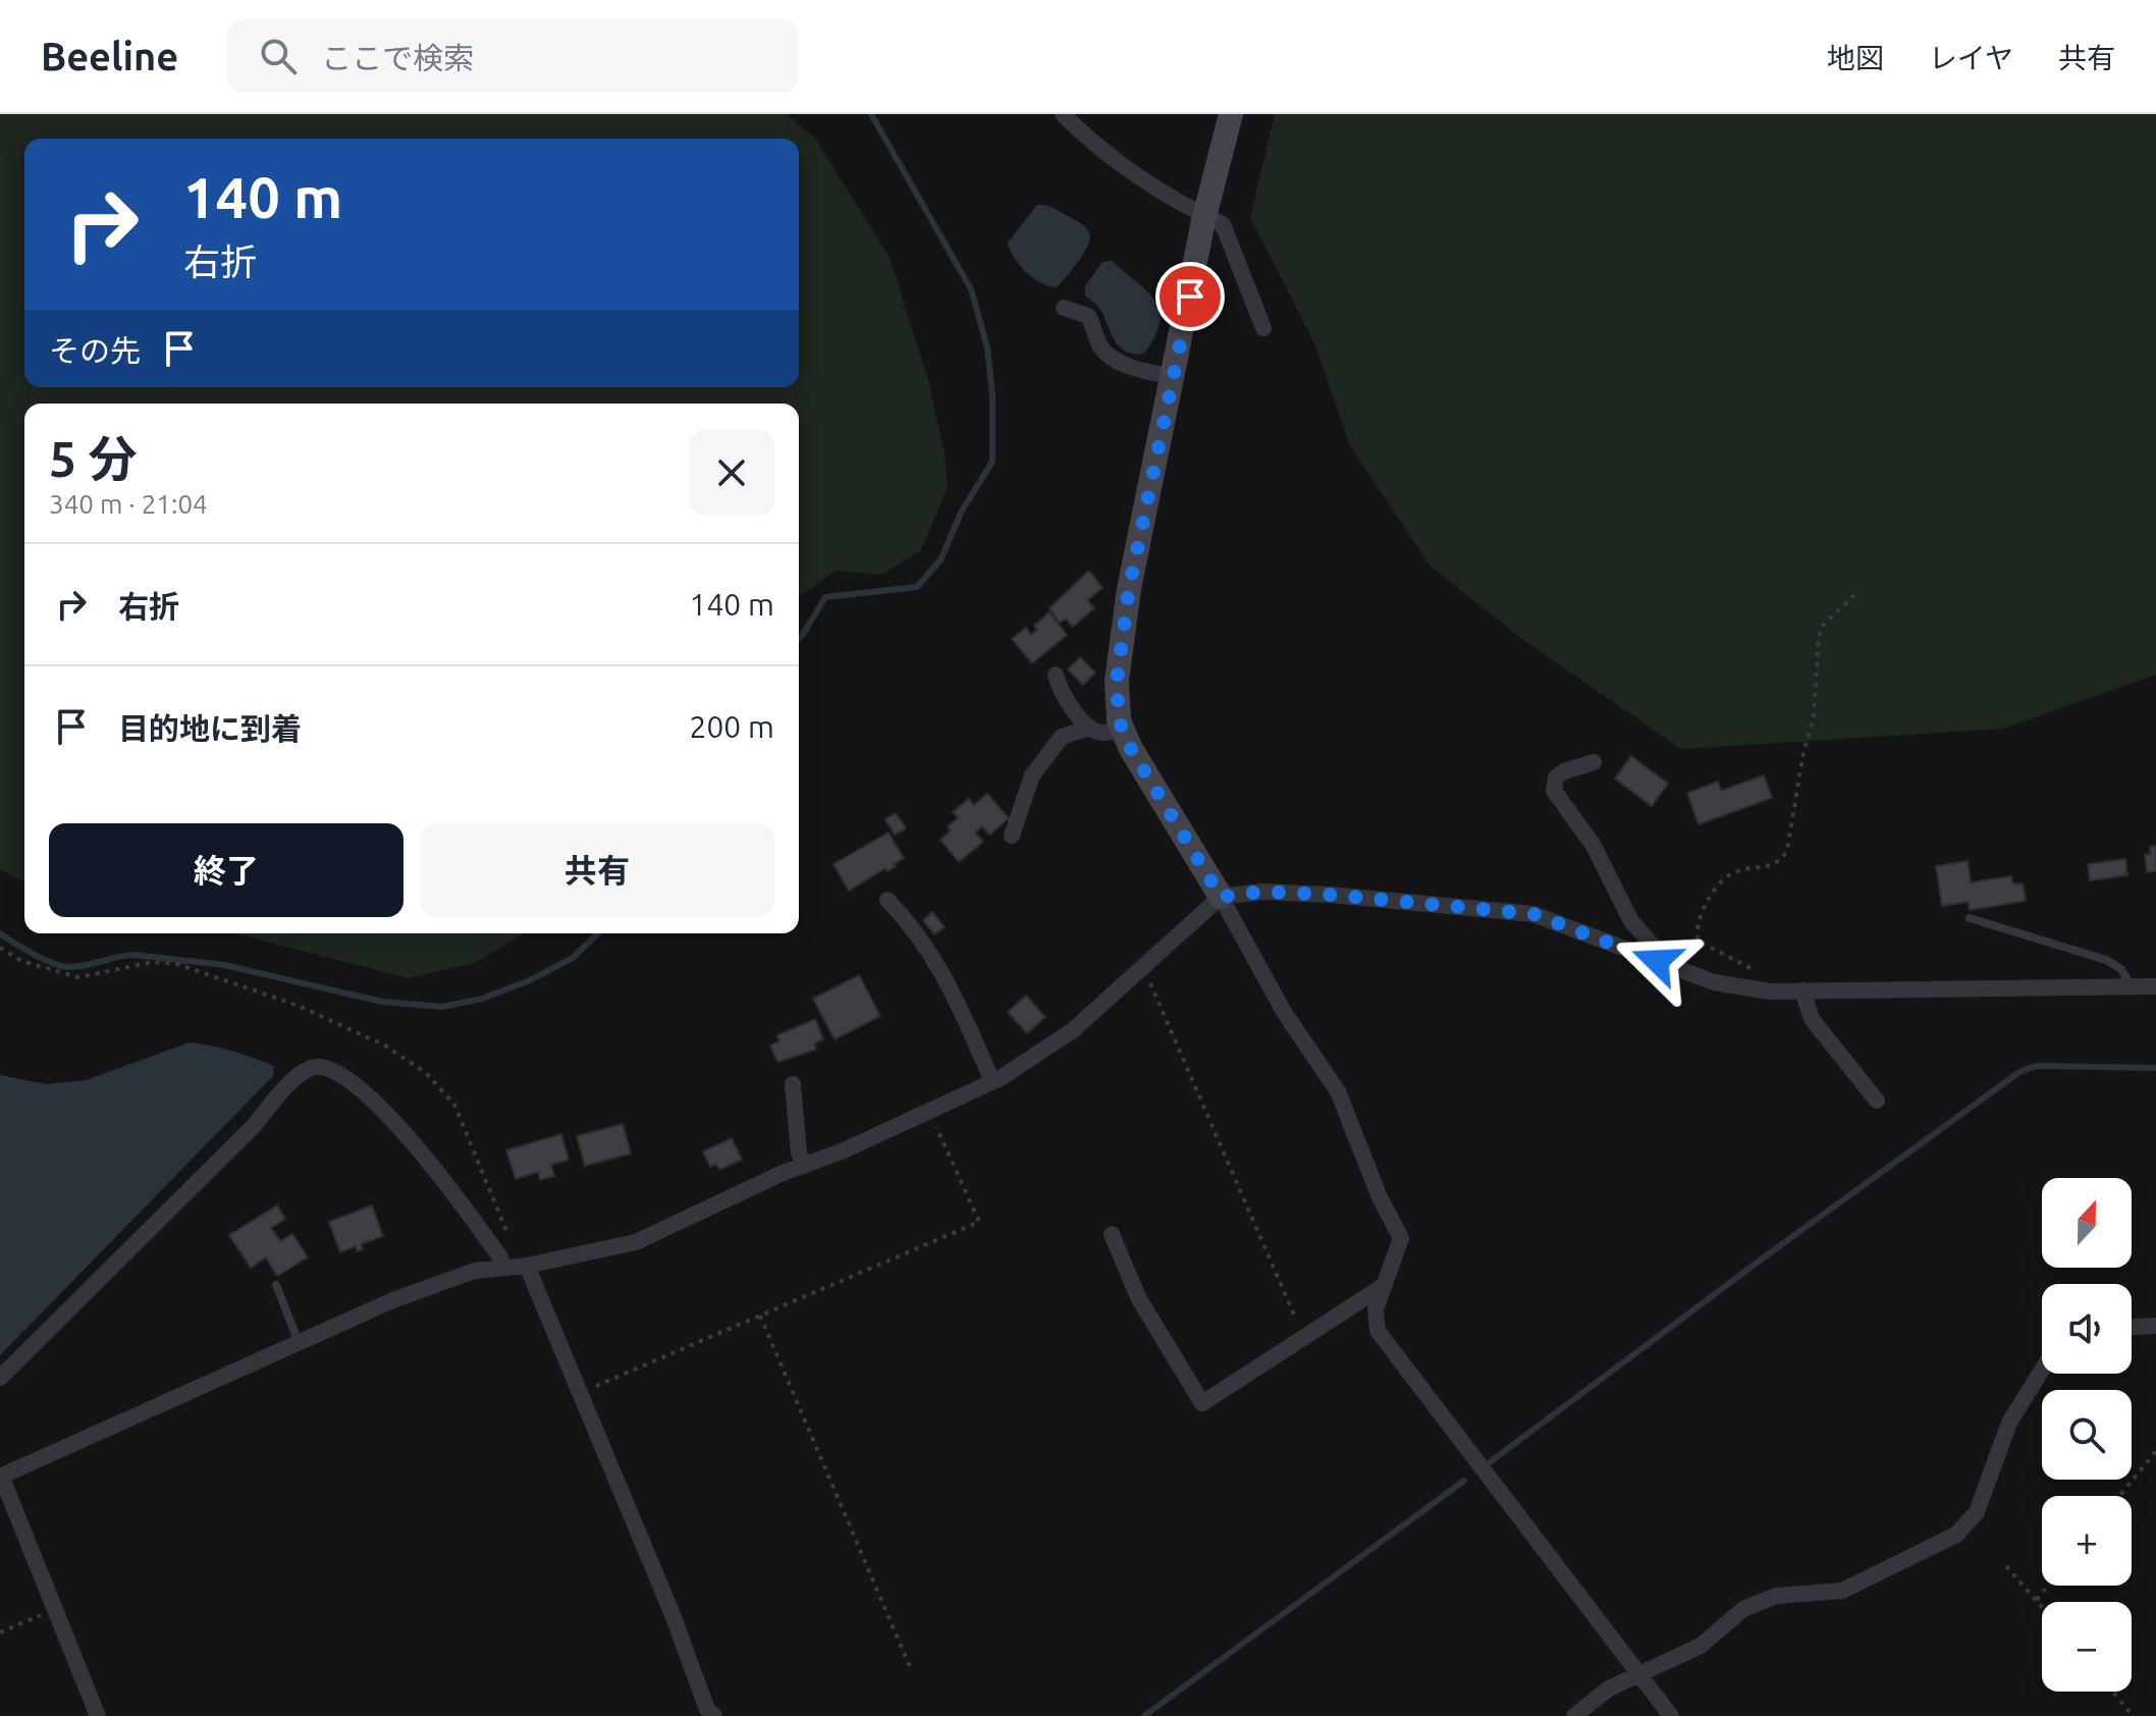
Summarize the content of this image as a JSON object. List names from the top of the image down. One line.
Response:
{"north":"top","page":{"header":"Beeline","search":"ここで検索","nav":["地図","レイヤ","共有"],"turn":["140 m","右折"],"then":"その先","heading":["5 分","340 m · 21:04"],"list":[{"name":"右折","value":"140 m"},{"name":"目的地に到着","value":"200 m"}],"buttons":["終了","共有"],"map_buttons":["+","−"]}}
